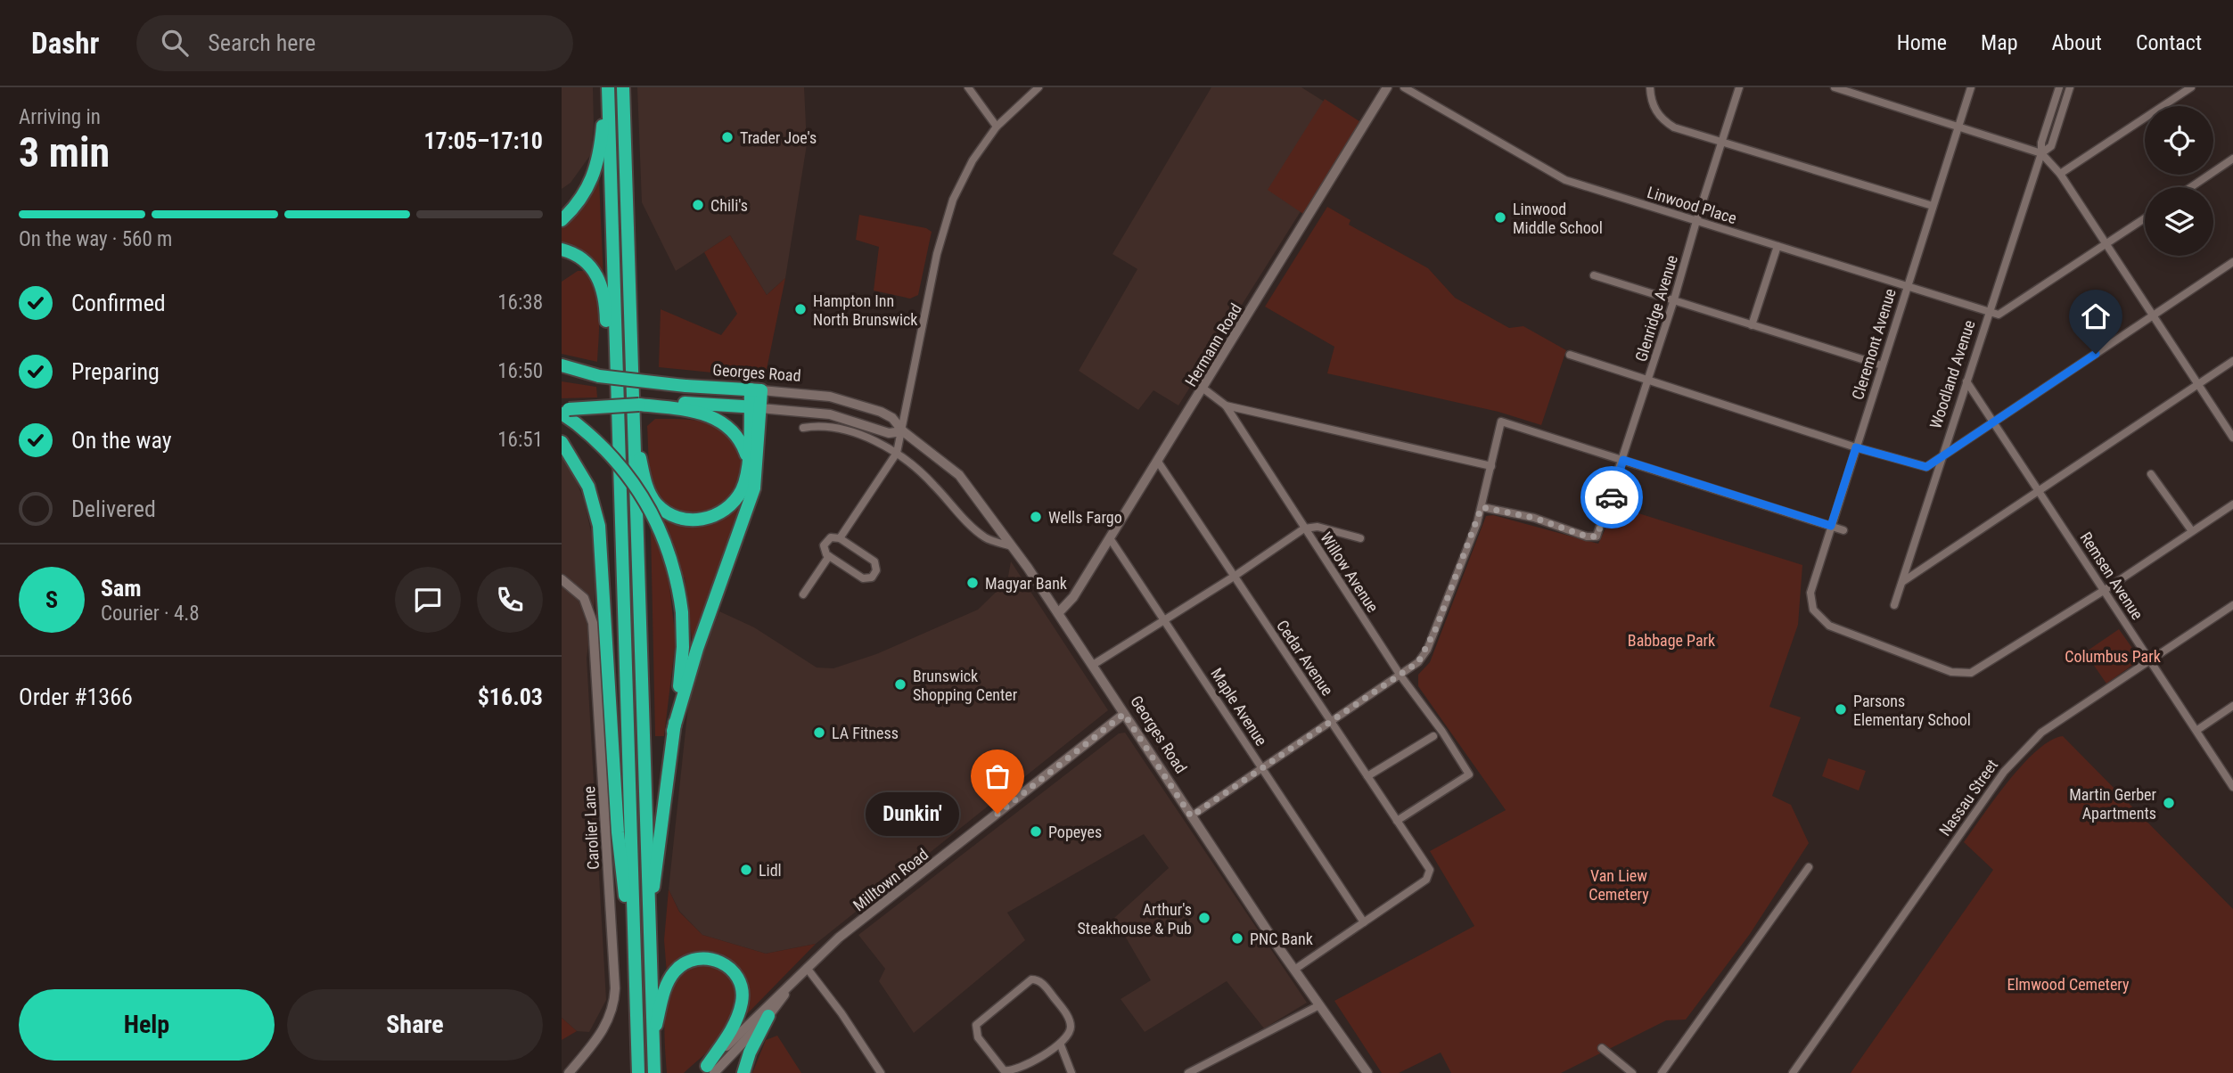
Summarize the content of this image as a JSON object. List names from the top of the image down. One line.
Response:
{"streets":{"highway":["Georges Road"],"street":["Linwood Place","Glenridge Avenue","Cleremont Avenue","Hermann Road","Woodland Avenue","Willow Avenue","Remsen Avenue","Cedar Avenue","Maple Avenue","Nassau Street","Carolier Lane","Milltown Road"]},"crossings":[["Linwood Place","Glenridge Avenue"],["Linwood Place","Cleremont Avenue"],["Linwood Place","Woodland Avenue"],["Cleremont Avenue","Remsen Avenue"],["Hermann Road","Georges Road"],["Hermann Road","Willow Avenue"],["Hermann Road","Cedar Avenue"],["Hermann Road","Maple Avenue"],["Georges Road","Milltown Road"],["Woodland Avenue","Remsen Avenue"],["Willow Avenue","Cedar Avenue"],["Remsen Avenue","Nassau Street"],["Cedar Avenue","Maple Avenue"]],"parks":["Babbage Park","Columbus Park","Van Liew Cemetery","Elmwood Cemetery"],"places":["Trader Joe's","Chili's","Linwood Middle School","Hampton Inn North Brunswick","Wells Fargo","Magyar Bank","Brunswick Shopping Center","Parsons Elementary School","LA Fitness","Martin Gerber Apartments","Dunkin'","Popeyes","Lidl","Arthur's Steakhouse & Pub","PNC Bank"],"page":{"header":"Dashr","search":"Search here","nav":["Home","Map","About","Contact"],"heading":["3 min","Arriving in","17:05–17:10"],"panel":["Sam","Courier · 4.8","Order #1366","$16.03"],"bar":"On the way · 560 m","list":[["Confirmed","16:38"],["Preparing","16:50"],["On the way","16:51"],"Delivered"],"round":"S","bubble":"Dunkin'","buttons":["Help","Share"]}}
